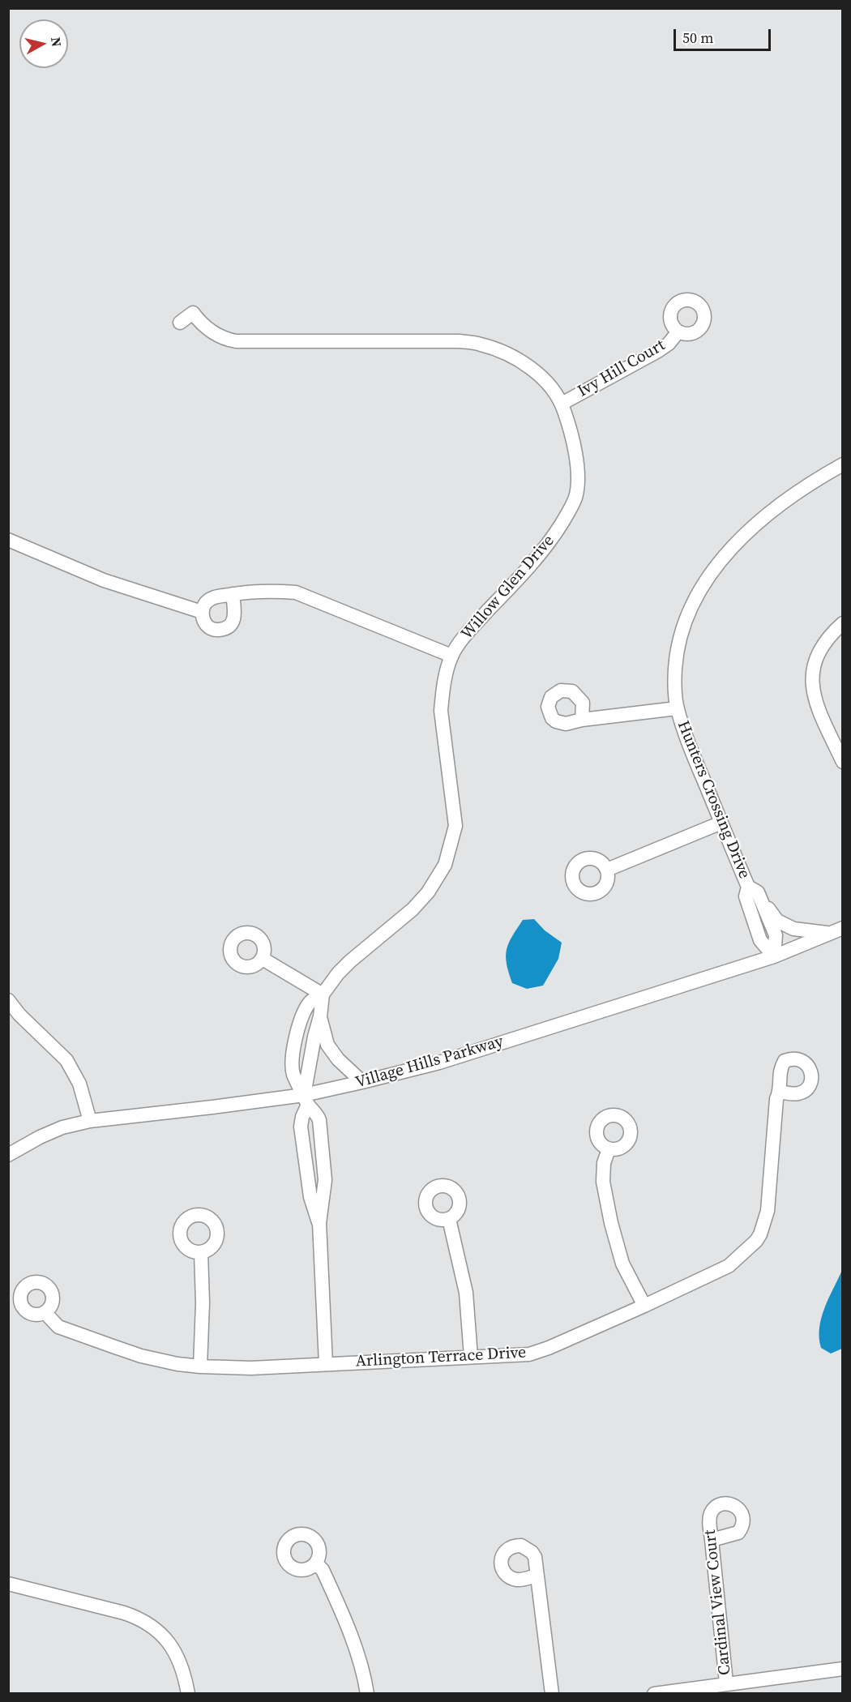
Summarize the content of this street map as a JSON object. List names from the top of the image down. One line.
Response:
{"streets":{"street":["Ivy Hill Court","Willow Glen Drive","Hunters Crossing Drive","Village Hills Parkway","Arlington Terrace Drive","Cardinal View Court"]},"crossings":[["Ivy Hill Court","Willow Glen Drive"],["Willow Glen Drive","Village Hills Parkway"],["Hunters Crossing Drive","Village Hills Parkway"]],"scale_bar":"50 m","north":"right"}
